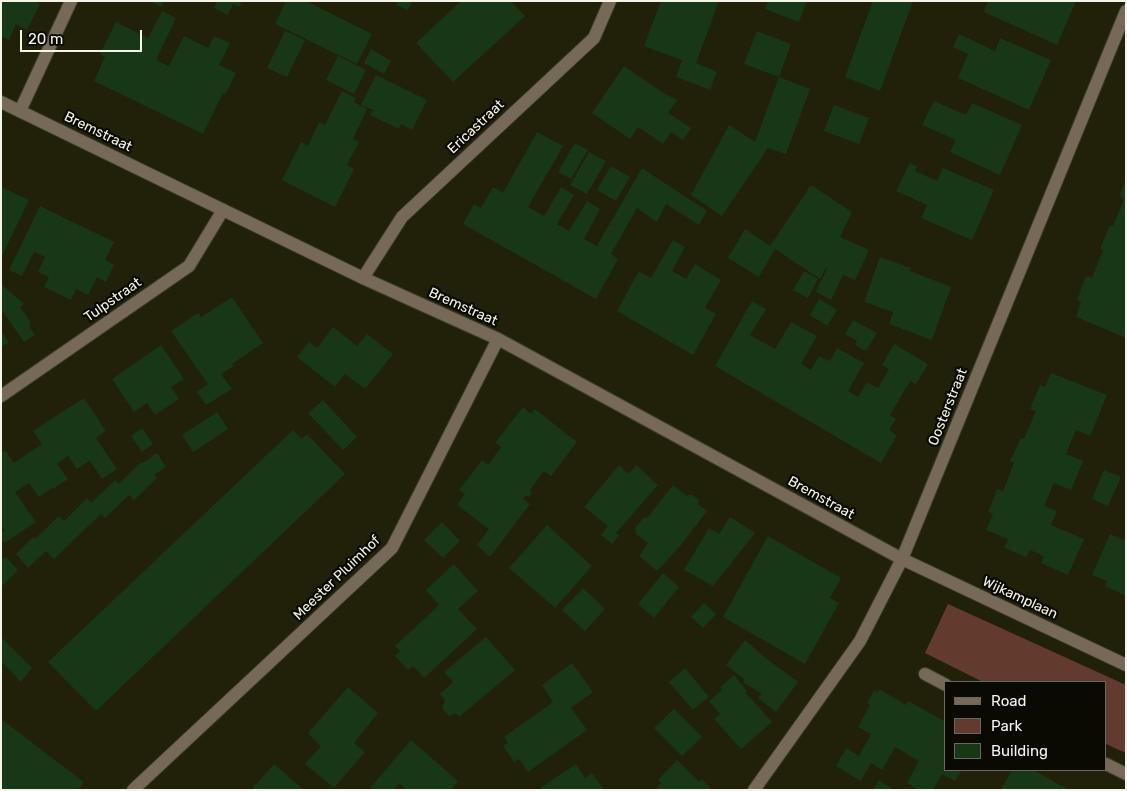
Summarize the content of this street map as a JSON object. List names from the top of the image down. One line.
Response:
{"streets":{"street":["Ericastraat","Bremstraat","Tulpstraat","Oosterstraat","Meester Pluimhof","Wijkamplaan"]},"crossings":[["Ericastraat","Bremstraat"],["Bremstraat","Tulpstraat"],["Bremstraat","Oosterstraat"],["Bremstraat","Meester Pluimhof"],["Bremstraat","Wijkamplaan"],["Oosterstraat","Wijkamplaan"]],"legend":["Road","Park","Building"],"scale_bar":"20 m"}
